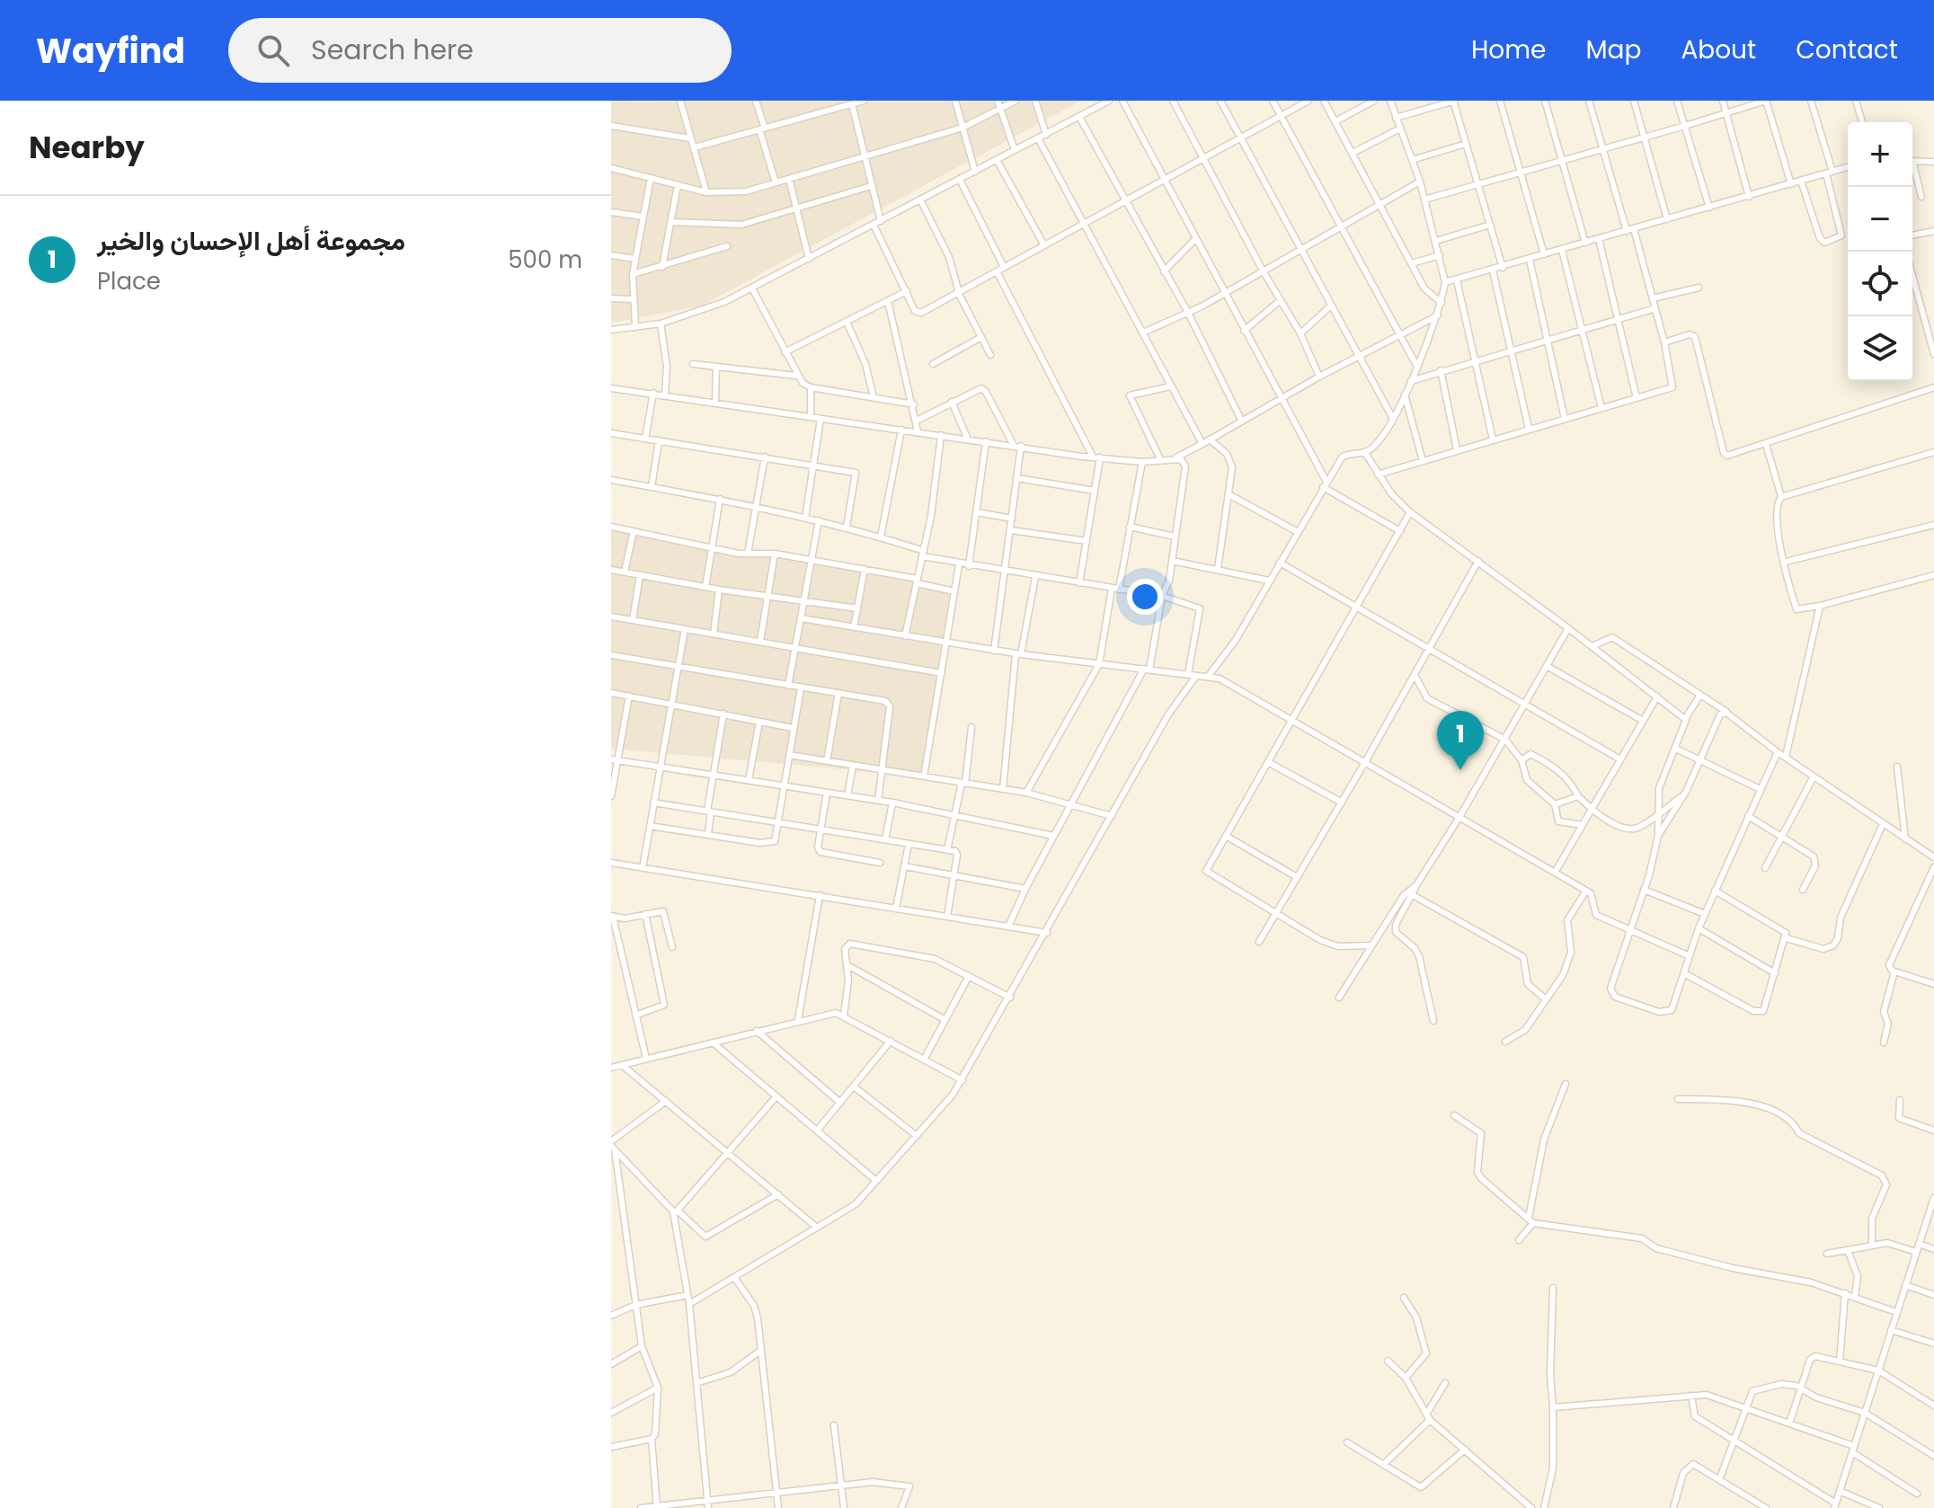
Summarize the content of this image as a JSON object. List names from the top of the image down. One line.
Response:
{"page":{"header":"Wayfind","search":"Search here","nav":["Home","Map","About","Contact"],"heading":"Nearby","map_buttons":["+","−"],"list":[{"mark":"1","name":"مجموعة أهل الإحسان والخير","note":"Place","value":"500 m"}],"pins":"1"}}
